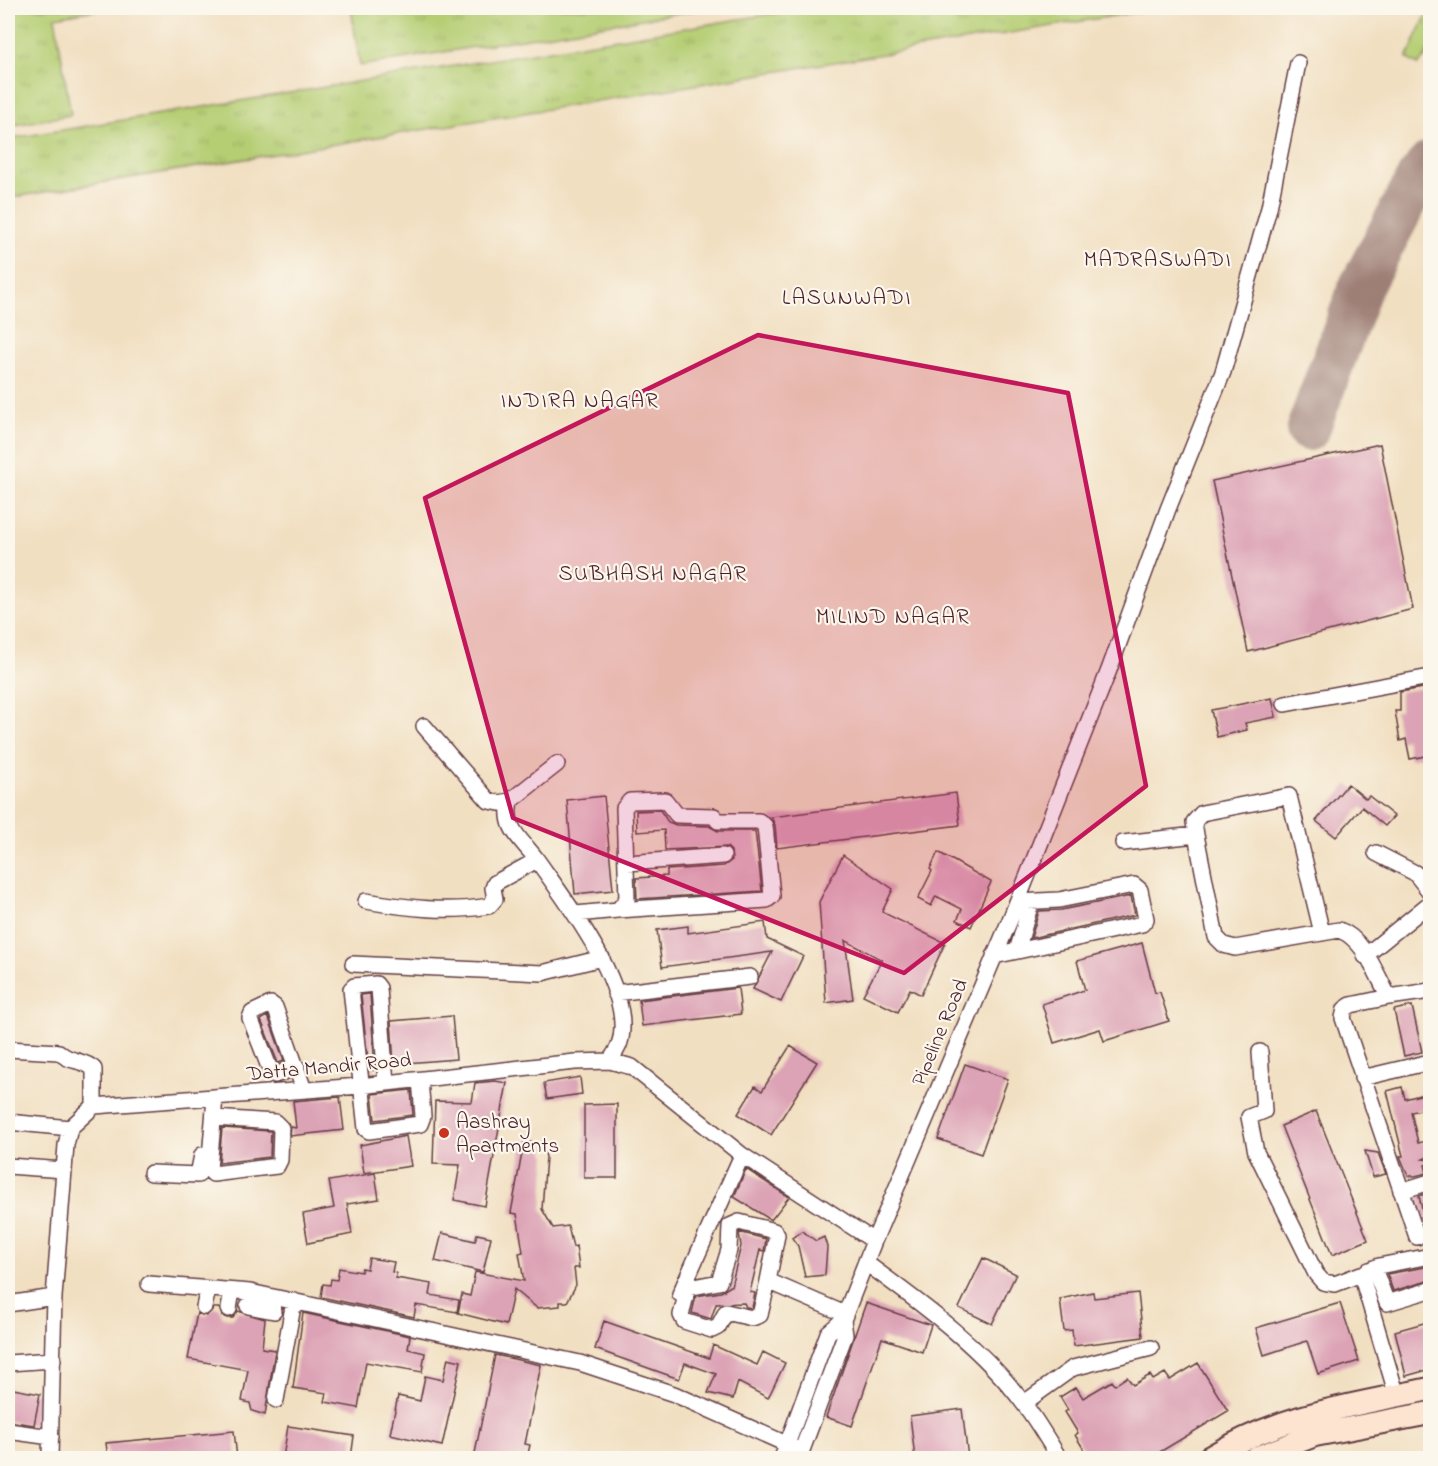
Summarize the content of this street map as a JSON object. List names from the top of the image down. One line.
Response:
{"streets":{"street":["Pipeline Road","Datta Mandir Road"]},"crossings":[["Pipeline Road","Datta Mandir Road"]],"districts":["MADRASWADI","LASUNWADI","INDIRA NAGAR","SUBHASH NAGAR","MILIND NAGAR"],"places":["Aashray Apartments"]}
